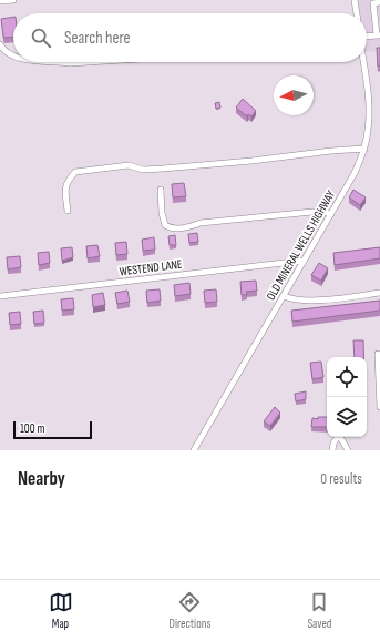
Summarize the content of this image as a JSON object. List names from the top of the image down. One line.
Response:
{"streets":{"street":["OLD MINERAL WELLS HIGHWAY","WESTEND LANE"]},"crossings":[["OLD MINERAL WELLS HIGHWAY","WESTEND LANE"]],"scale_bar":"100 m","north":"left","page":{"search":"Search here","scale":"100 m","heading":["Nearby","0 results"],"nav":["Map","Directions","Saved"]}}
